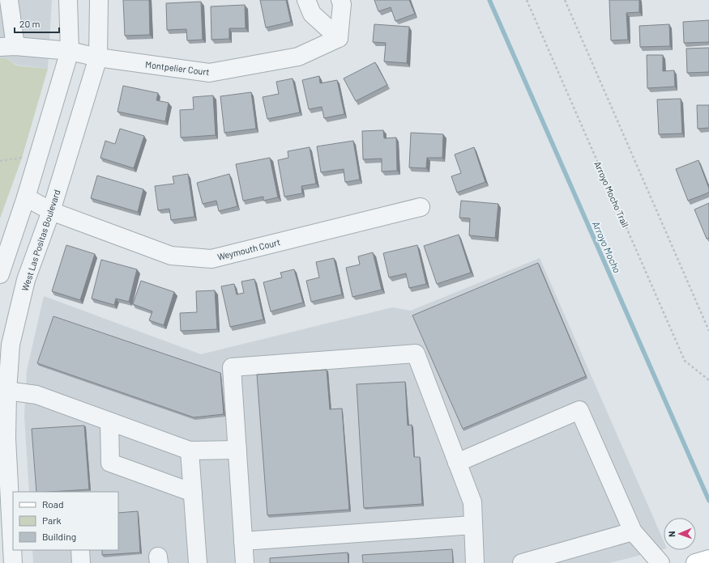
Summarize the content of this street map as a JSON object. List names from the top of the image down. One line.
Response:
{"streets":{"street":["Montpelier Court","West Las Positas Boulevard","Weymouth Court"],"path":["Arroyo Mocho Trail"]},"crossings":[["Montpelier Court","West Las Positas Boulevard"],["West Las Positas Boulevard","Weymouth Court"]],"water":["Arroyo Mocho"],"legend":["Road","Park","Building"],"scale_bar":"20 m","north":"left"}
